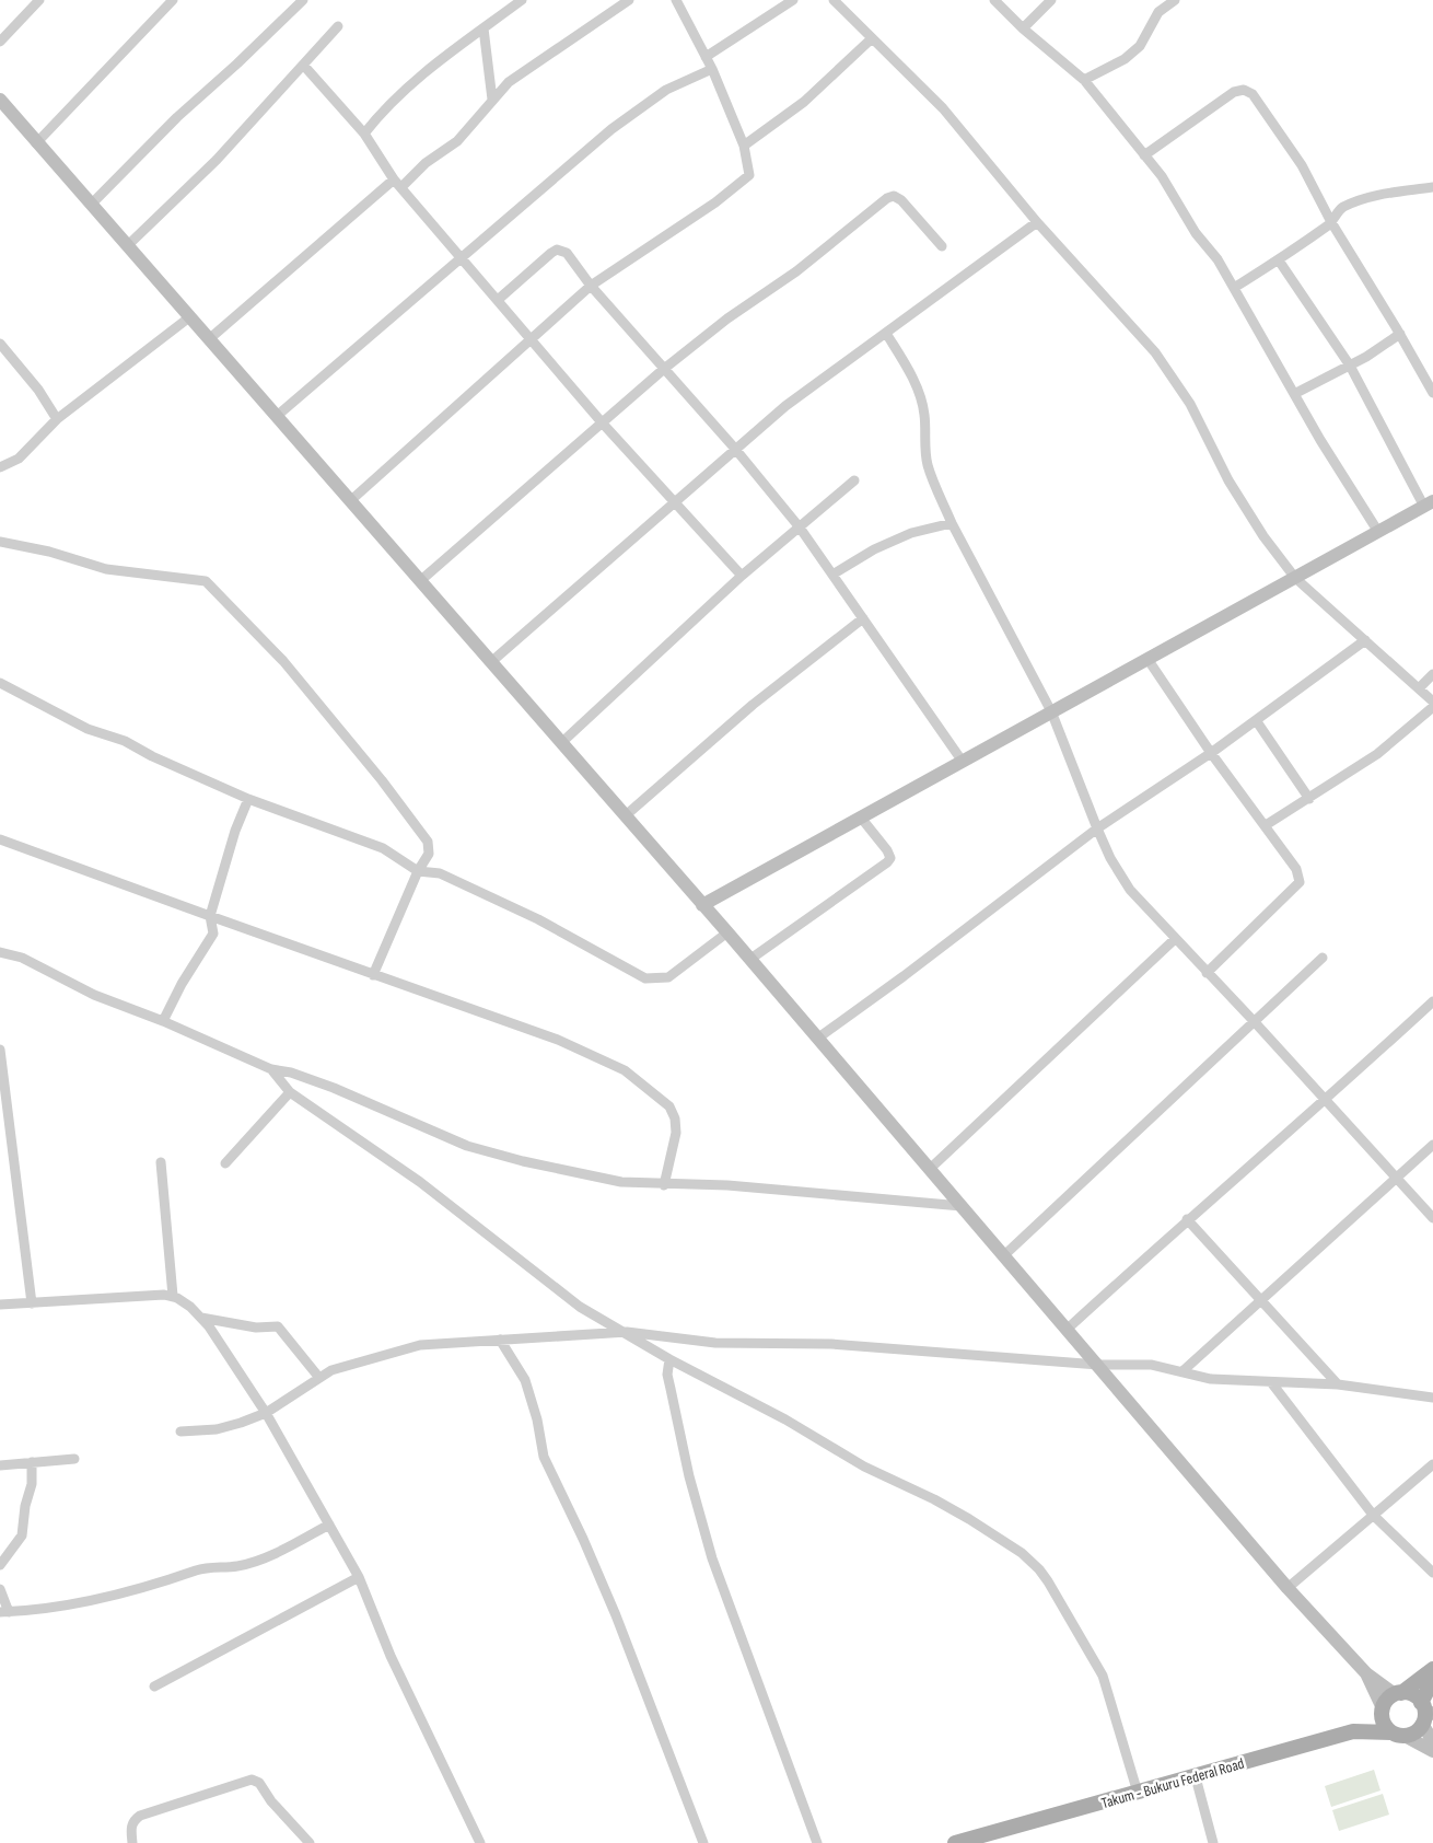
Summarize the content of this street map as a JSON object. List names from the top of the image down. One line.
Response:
{"streets":{"main road":["Takum - Bukuru Federal Road"]}}
